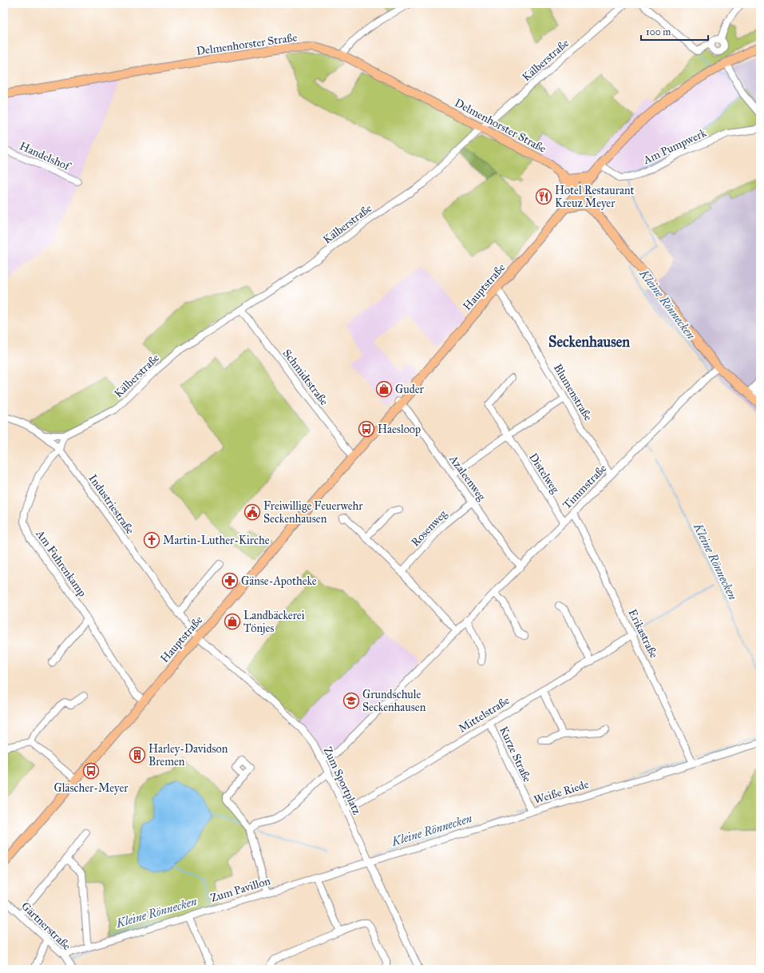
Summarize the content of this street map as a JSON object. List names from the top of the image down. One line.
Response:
{"streets":{"main road":["Delmenhorster Straße","Hauptstraße"],"street":["Kälberstraße","Am Pumpwerk","Handelshof","Schmidtstraße","Blumenstraße","Distelweg","Azaleenweg","Timmstraße","Industriestraße","Rosenweg","Am Fuhrenkamp","Erikastraße","Mittelstraße","Kurze Straße","Zum Sportplatz","Weiße Riede","Zum Pavillon","Gärtnerstraße"]},"crossings":[["Delmenhorster Straße","Kälberstraße"],["Delmenhorster Straße","Hauptstraße"],["Delmenhorster Straße","Timmstraße"],["Kälberstraße","Schmidtstraße"],["Kälberstraße","Industriestraße"],["Am Pumpwerk","Hauptstraße"],["Hauptstraße","Schmidtstraße"],["Hauptstraße","Blumenstraße"],["Hauptstraße","Azaleenweg"],["Hauptstraße","Industriestraße"],["Hauptstraße","Am Fuhrenkamp"],["Hauptstraße","Zum Sportplatz"],["Blumenstraße","Timmstraße"],["Distelweg","Timmstraße"],["Azaleenweg","Timmstraße"],["Azaleenweg","Rosenweg"],["Timmstraße","Erikastraße"],["Timmstraße","Zum Sportplatz"],["Industriestraße","Am Fuhrenkamp"],["Industriestraße","Zum Sportplatz"],["Erikastraße","Mittelstraße"],["Erikastraße","Weiße Riede"],["Mittelstraße","Kurze Straße"],["Mittelstraße","Zum Sportplatz"],["Kurze Straße","Weiße Riede"],["Zum Sportplatz","Weiße Riede"],["Zum Sportplatz","Zum Pavillon"],["Weiße Riede","Zum Pavillon"],["Zum Pavillon","Gärtnerstraße"]],"districts":["Seckenhausen"],"water":["Kleine Rönnecken"],"places":{"restaurant":["Hotel Restaurant Kreuz Meyer"],"shop":["Guder","Landbäckerei Tönjes"],"bus stop":["Haesloop","Gläscher-Meyer"],"public building":["Freiwillige Feuerwehr Seckenhausen"],"church":["Martin-Luther-Kirche"],"pharmacy":["Gänse-Apotheke"],"school or university":["Grundschule Seckenhausen"],"building":["Harley-Davidson Bremen"]},"scale_bar":"100 m"}
